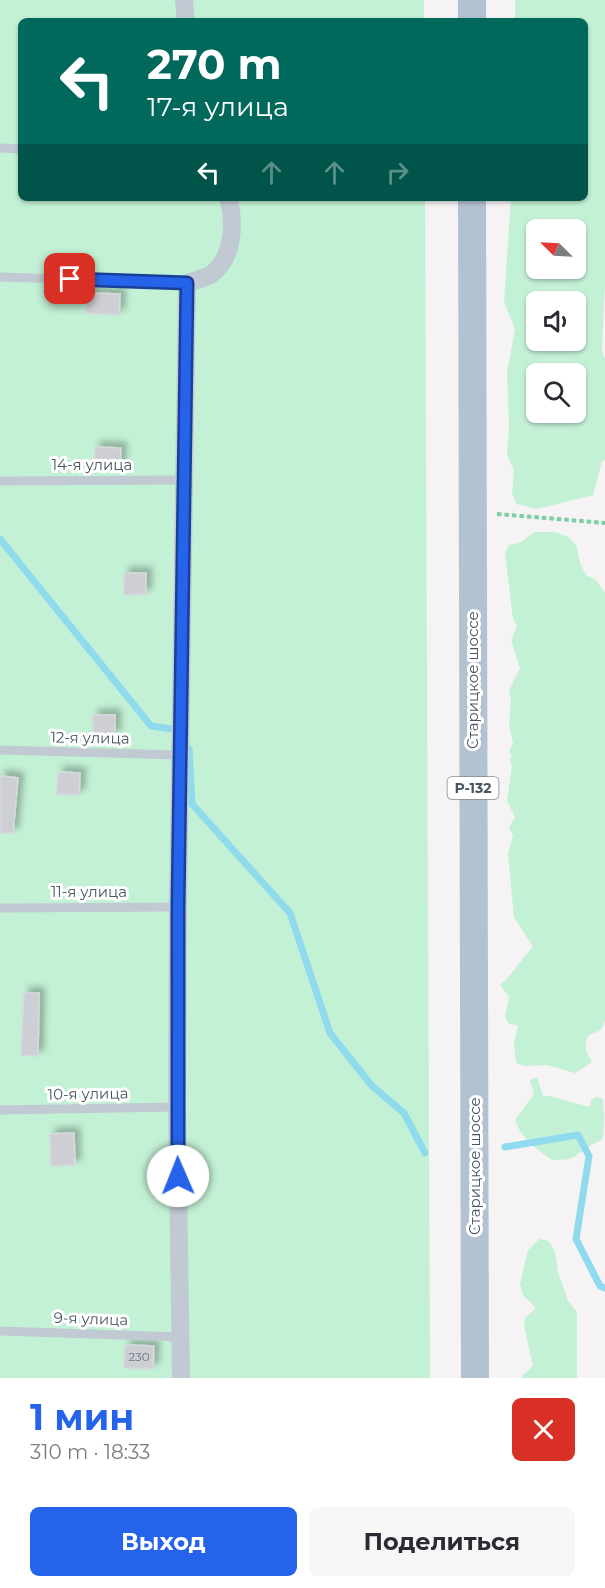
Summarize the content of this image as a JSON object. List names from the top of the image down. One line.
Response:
{"streets":{"main road":["Старицкое шоссе","Р-132"],"lane":["14-я улица","12-я улица","11-я улица","10-я улица","9-я улица"]},"house_numbers":["230"],"north":"top left","page":{"turn":["270 m","17-я улица"],"heading":["1 мин","310 m · 18:33"],"buttons":["Выход","Поделиться"]}}
